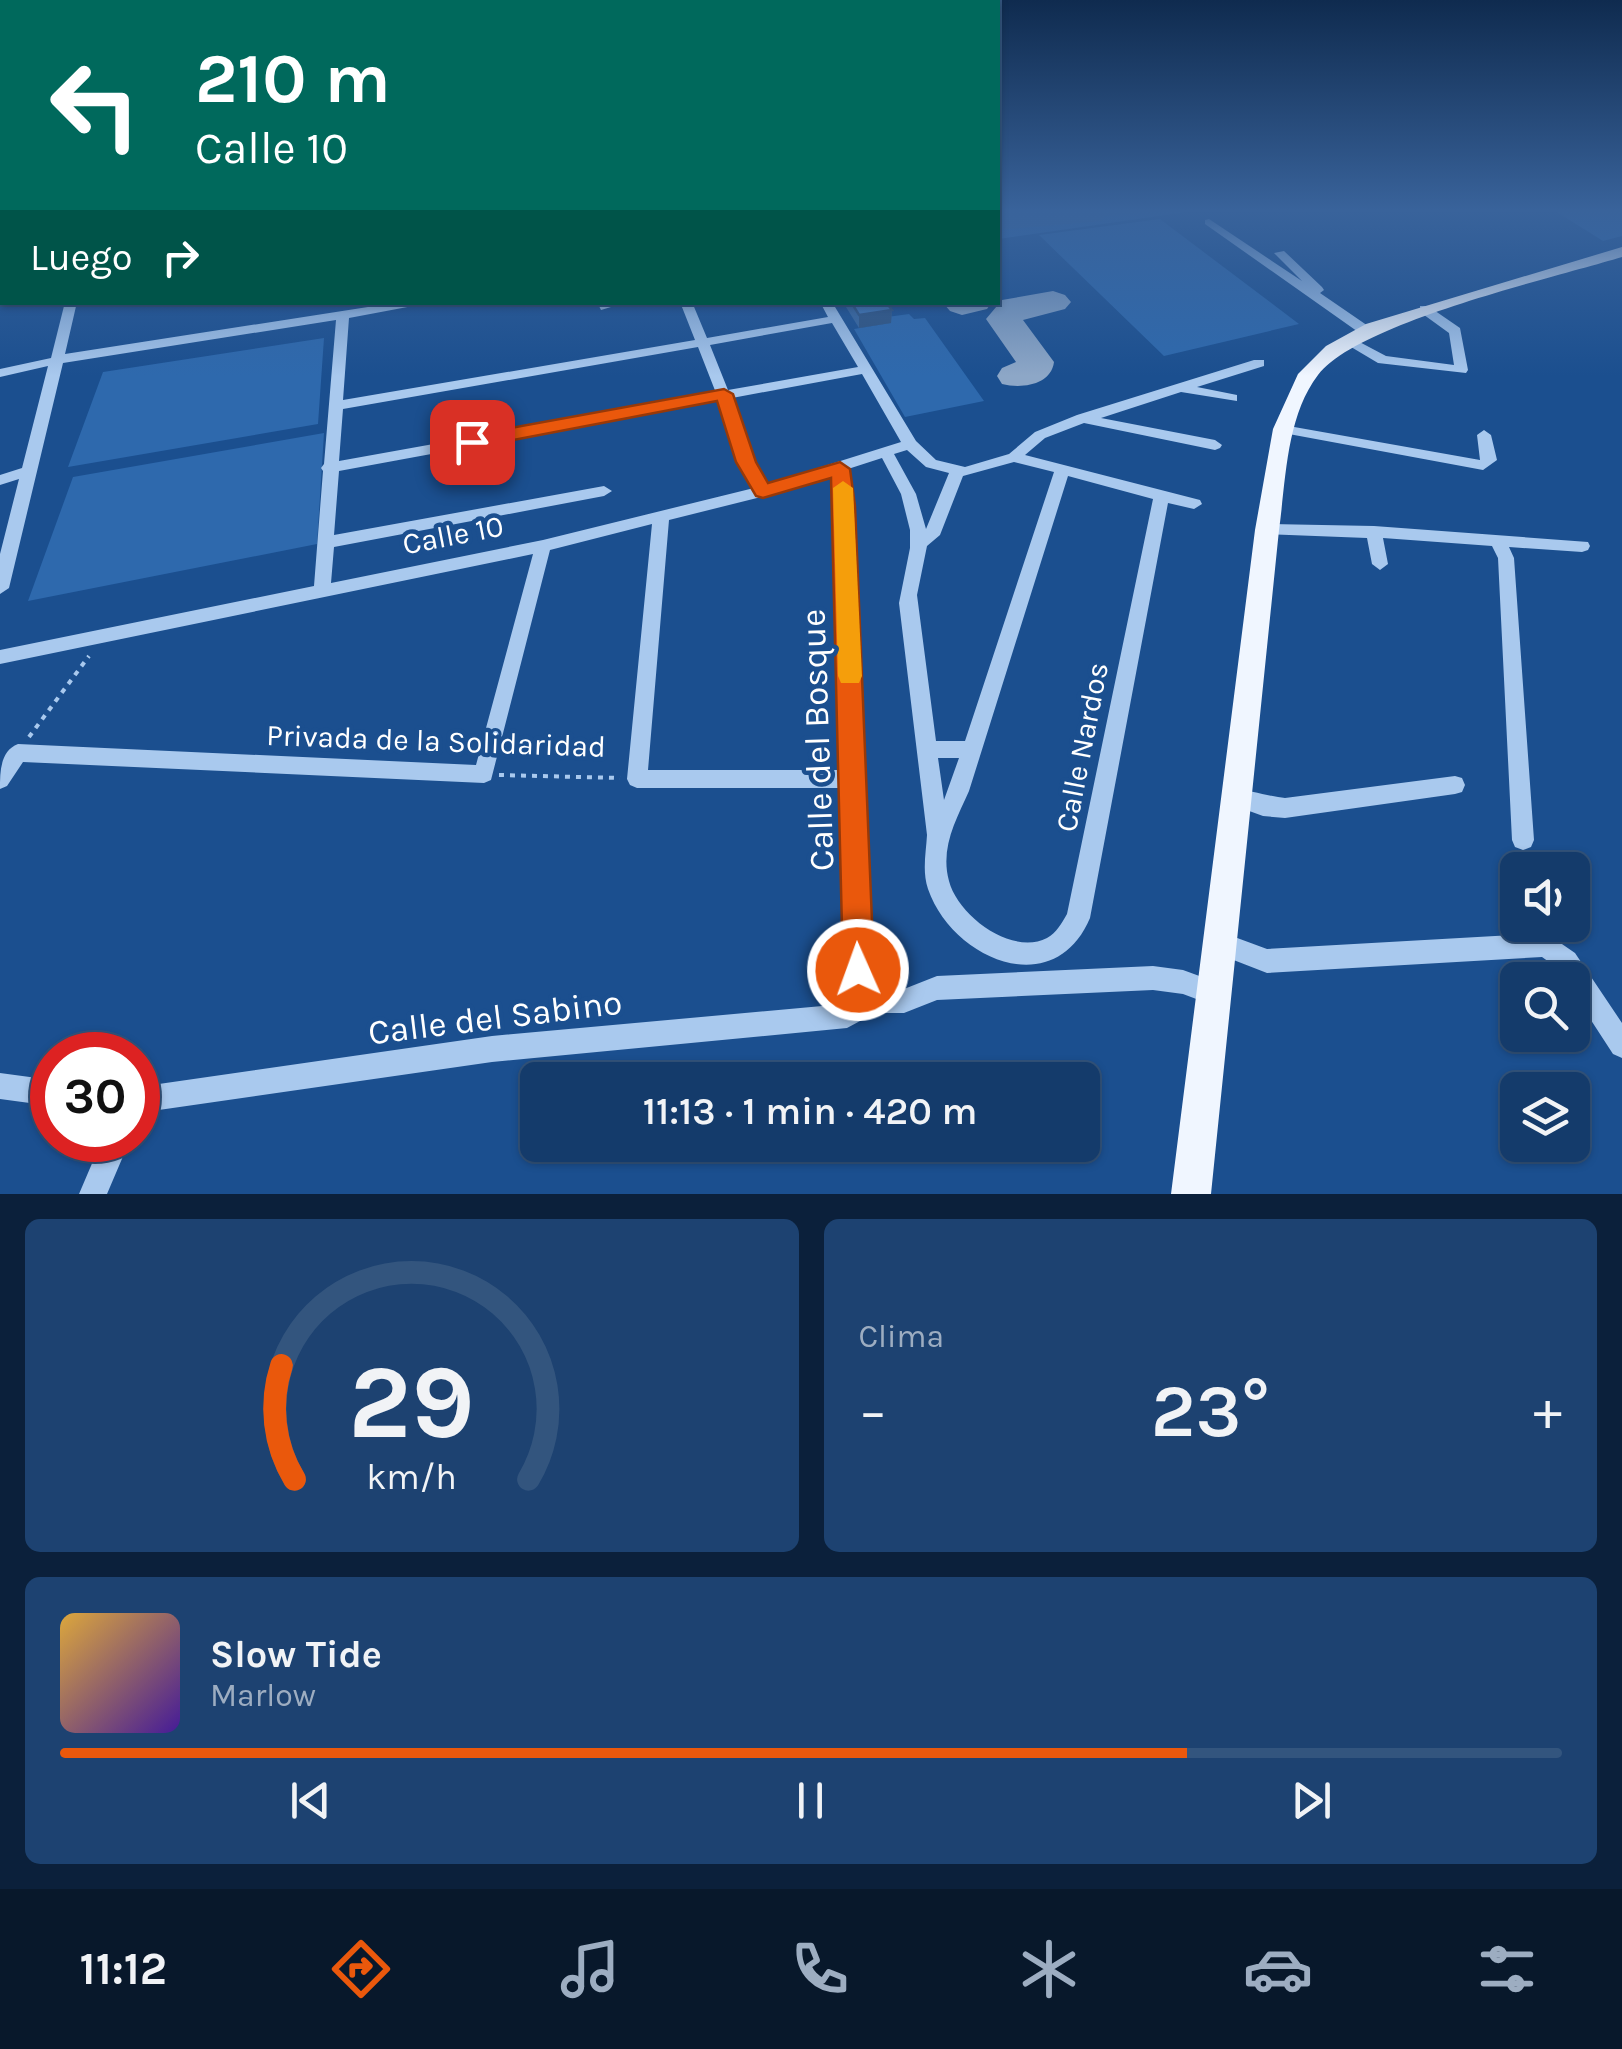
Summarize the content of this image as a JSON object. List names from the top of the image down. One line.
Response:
{"streets":{"street":["Calle 10","Calle del Bosque","Privada de la Solidaridad","Calle Nardos","Calle del Sabino"]},"crossings":[["Calle 10","Calle del Bosque"],["Calle del Bosque","Privada de la Solidaridad"],["Calle del Bosque","Calle del Sabino"]],"page":{"turn":["210 m","Calle 10"],"then":"Luego","limit":"30","trip":"11:13 · 1 min · 420 m","tile":"Clima","heat":["−","23°","+"],"song":["Slow Tide","Marlow"],"tabs":"11:12","gauge":["29","km/h"]}}
